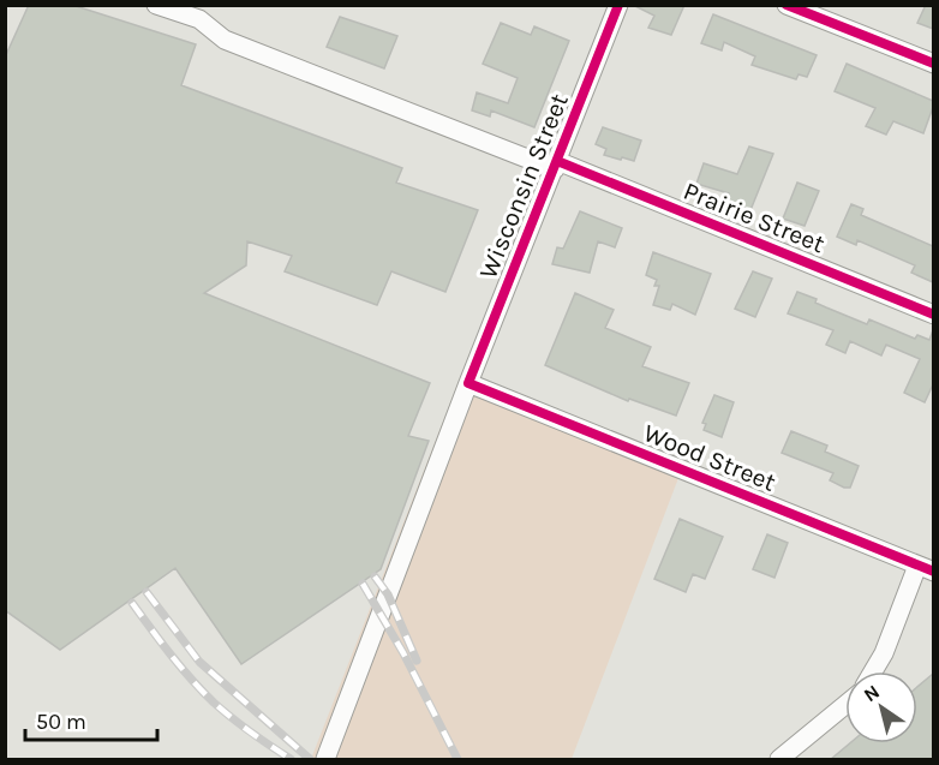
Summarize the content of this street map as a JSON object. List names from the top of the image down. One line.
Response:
{"streets":{"street":["Wisconsin Street","Prairie Street","Wood Street"]},"crossings":[["Wisconsin Street","Prairie Street"],["Wisconsin Street","Wood Street"]],"scale_bar":"50 m","north":"top left"}
